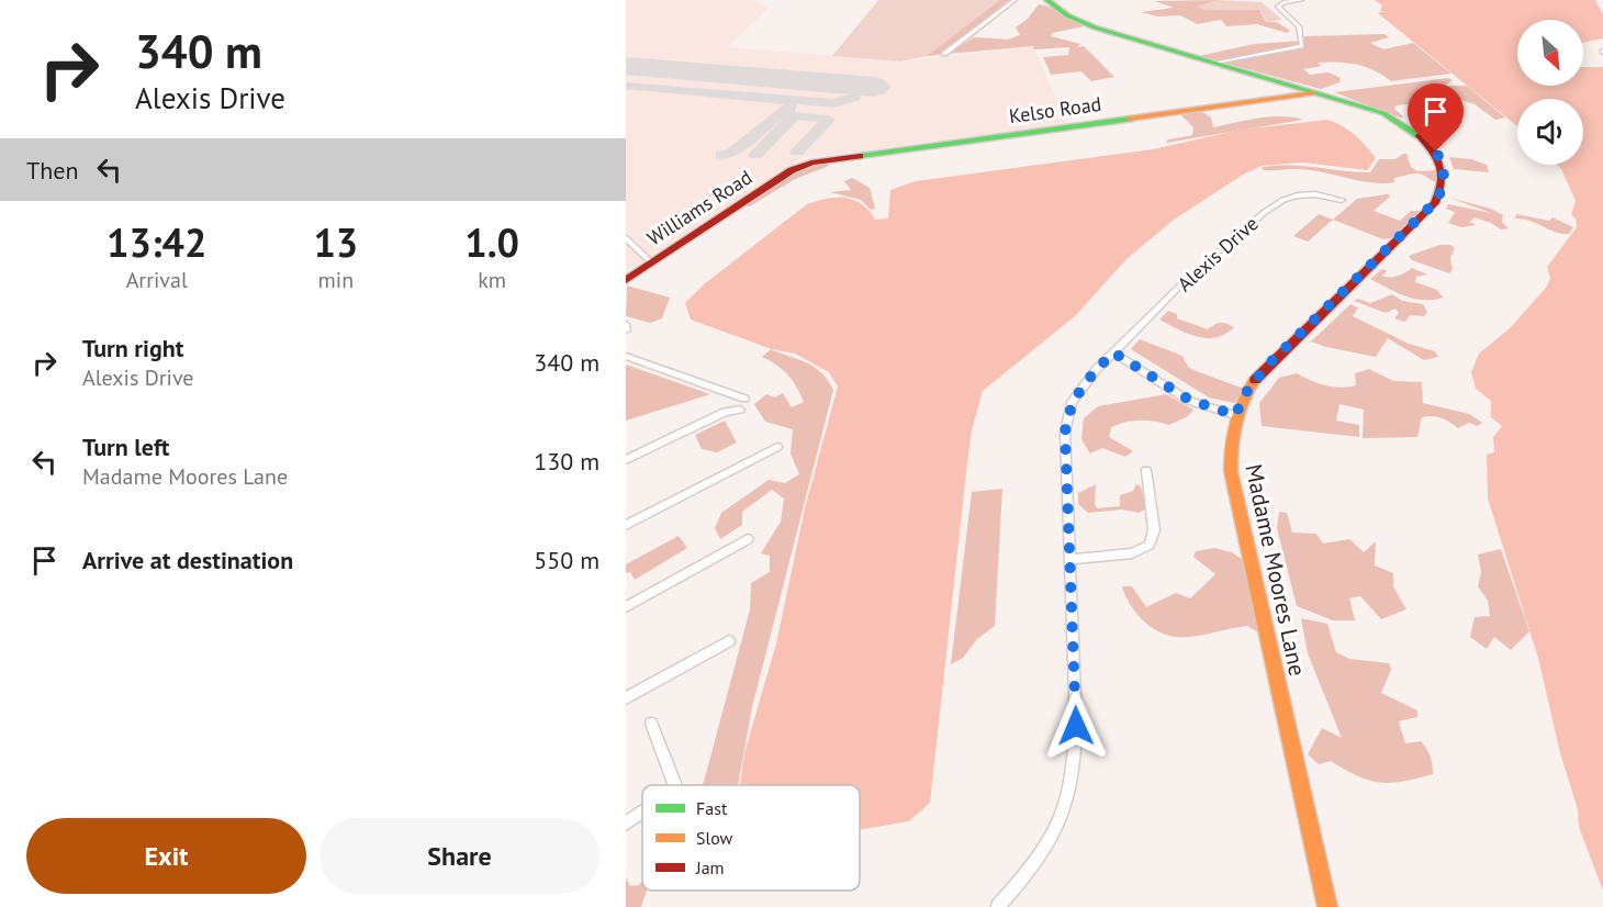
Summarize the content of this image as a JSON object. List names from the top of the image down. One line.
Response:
{"streets":{"street":["Kelso Road","Williams Road","Alexis Drive","Madame Moores Lane"]},"crossings":[["Kelso Road","Williams Road"],["Kelso Road","Madame Moores Lane"]],"legend":["Fast","Slow","Jam"],"north":"bottom right","page":{"turn":["340 m","Alexis Drive"],"then":"Then","eta":["13:42","Arrival","13","min","1.0","km"],"list":[{"name":"Turn right","note":"Alexis Drive","value":"340 m"},{"name":"Turn left","note":"Madame Moores Lane","value":"130 m"},{"name":"Arrive at destination","value":"550 m"}],"buttons":["Exit","Share"]}}
